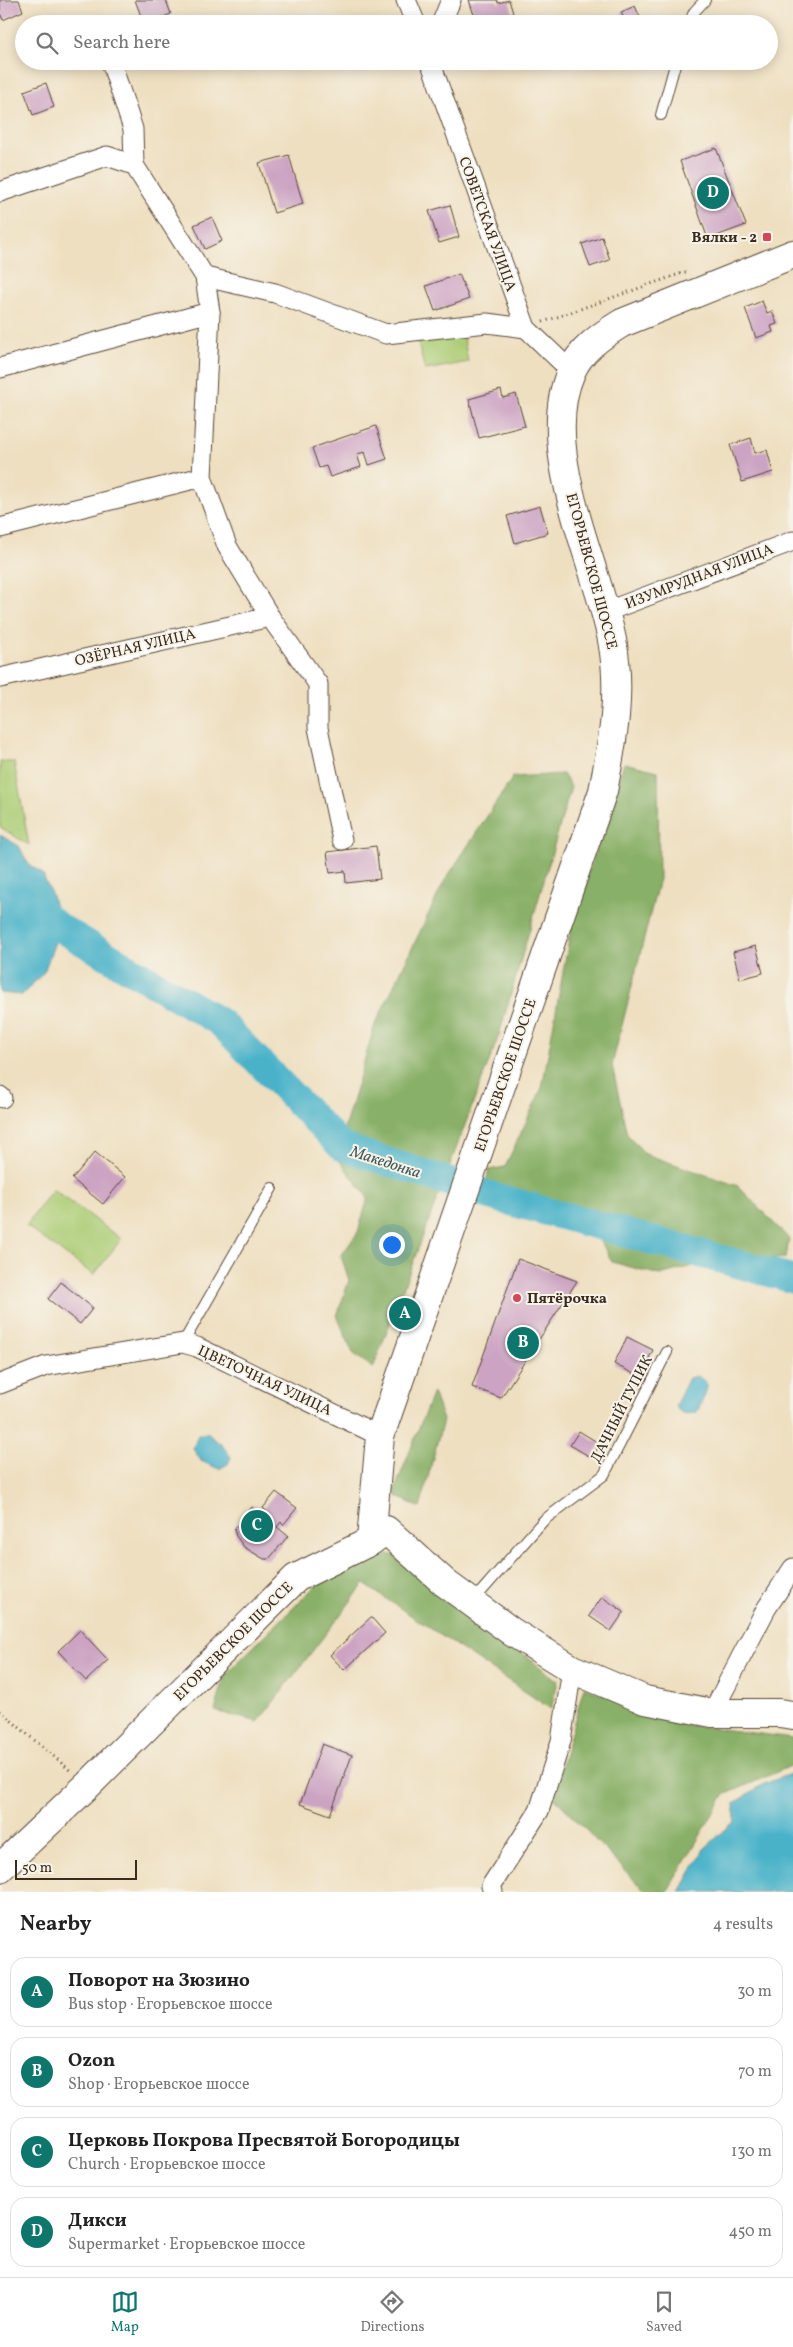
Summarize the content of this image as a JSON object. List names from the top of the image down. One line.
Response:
{"streets":{"main road":["ЕГОРЬЕВСКОЕ ШОССЕ"],"street":["СОВЕТСКАЯ УЛИЦА","ИЗУМРУДНАЯ УЛИЦА","ОЗЁРНАЯ УЛИЦА","ЦВЕТОЧНАЯ УЛИЦА"],"lane":["ДАЧНЫЙ ТУПИК"]},"crossings":[["СОВЕТСКАЯ УЛИЦА","ЕГОРЬЕВСКОЕ ШОССЕ"],["ЕГОРЬЕВСКОЕ ШОССЕ","ИЗУМРУДНАЯ УЛИЦА"],["ЕГОРЬЕВСКОЕ ШОССЕ","ЦВЕТОЧНАЯ УЛИЦА"]],"water":["Македонка"],"places":{"transit":["Вялки - 2"],"other":["Пятёрочка"]},"scale_bar":"50 m","page":{"search":"Search here","pins":["D","A","B","C"],"scale":"50 m","heading":["Nearby","4 results"],"list":[{"mark":"A","name":"Поворот на Зюзино","note":"Bus stop · Егорьевское шоссе","value":"30 m"},{"mark":"B","name":"Ozon","note":"Shop · Егорьевское шоссе","value":"70 m"},{"mark":"C","name":"Церковь Покрова Пресвятой Богородицы","note":"Church · Егорьевское шоссе","value":"130 m"},{"mark":"D","name":"Дикси","note":"Supermarket · Егорьевское шоссе","value":"450 m"}],"nav":["Map","Directions","Saved"]}}
